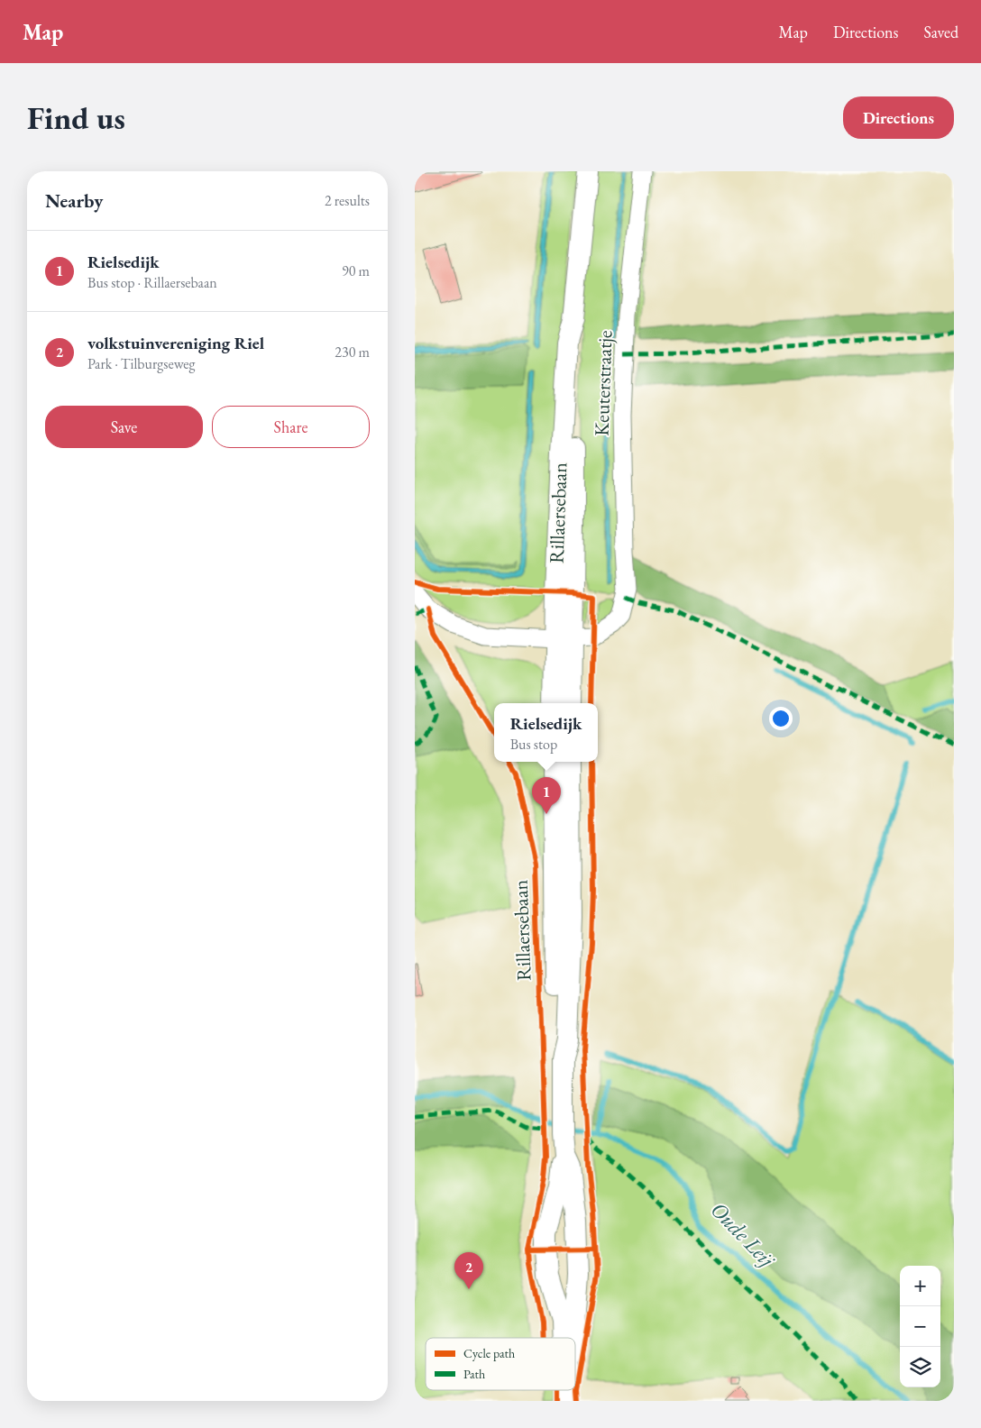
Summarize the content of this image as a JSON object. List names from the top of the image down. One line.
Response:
{"streets":{"street":["Keuterstraatje","Rillaersebaan"]},"crossings":[["Keuterstraatje","Rillaersebaan"]],"water":["Oude Leij"],"legend":["Cycle path","Path"],"page":{"header":"Map","nav":["Map","Directions","Saved"],"buttons":["Directions",["Save","Share"]],"title":"Find us","heading":["Nearby","2 results"],"list":[{"mark":"1","name":"Rielsedijk","note":"Bus stop · Rillaersebaan","value":"90 m"},{"mark":"2","name":"volkstuinvereniging Riel","note":"Park · Tilburgseweg","value":"230 m"}],"popup":["Rielsedijk","Bus stop"],"pins":["1","2"],"map_buttons":["+","−"]}}
